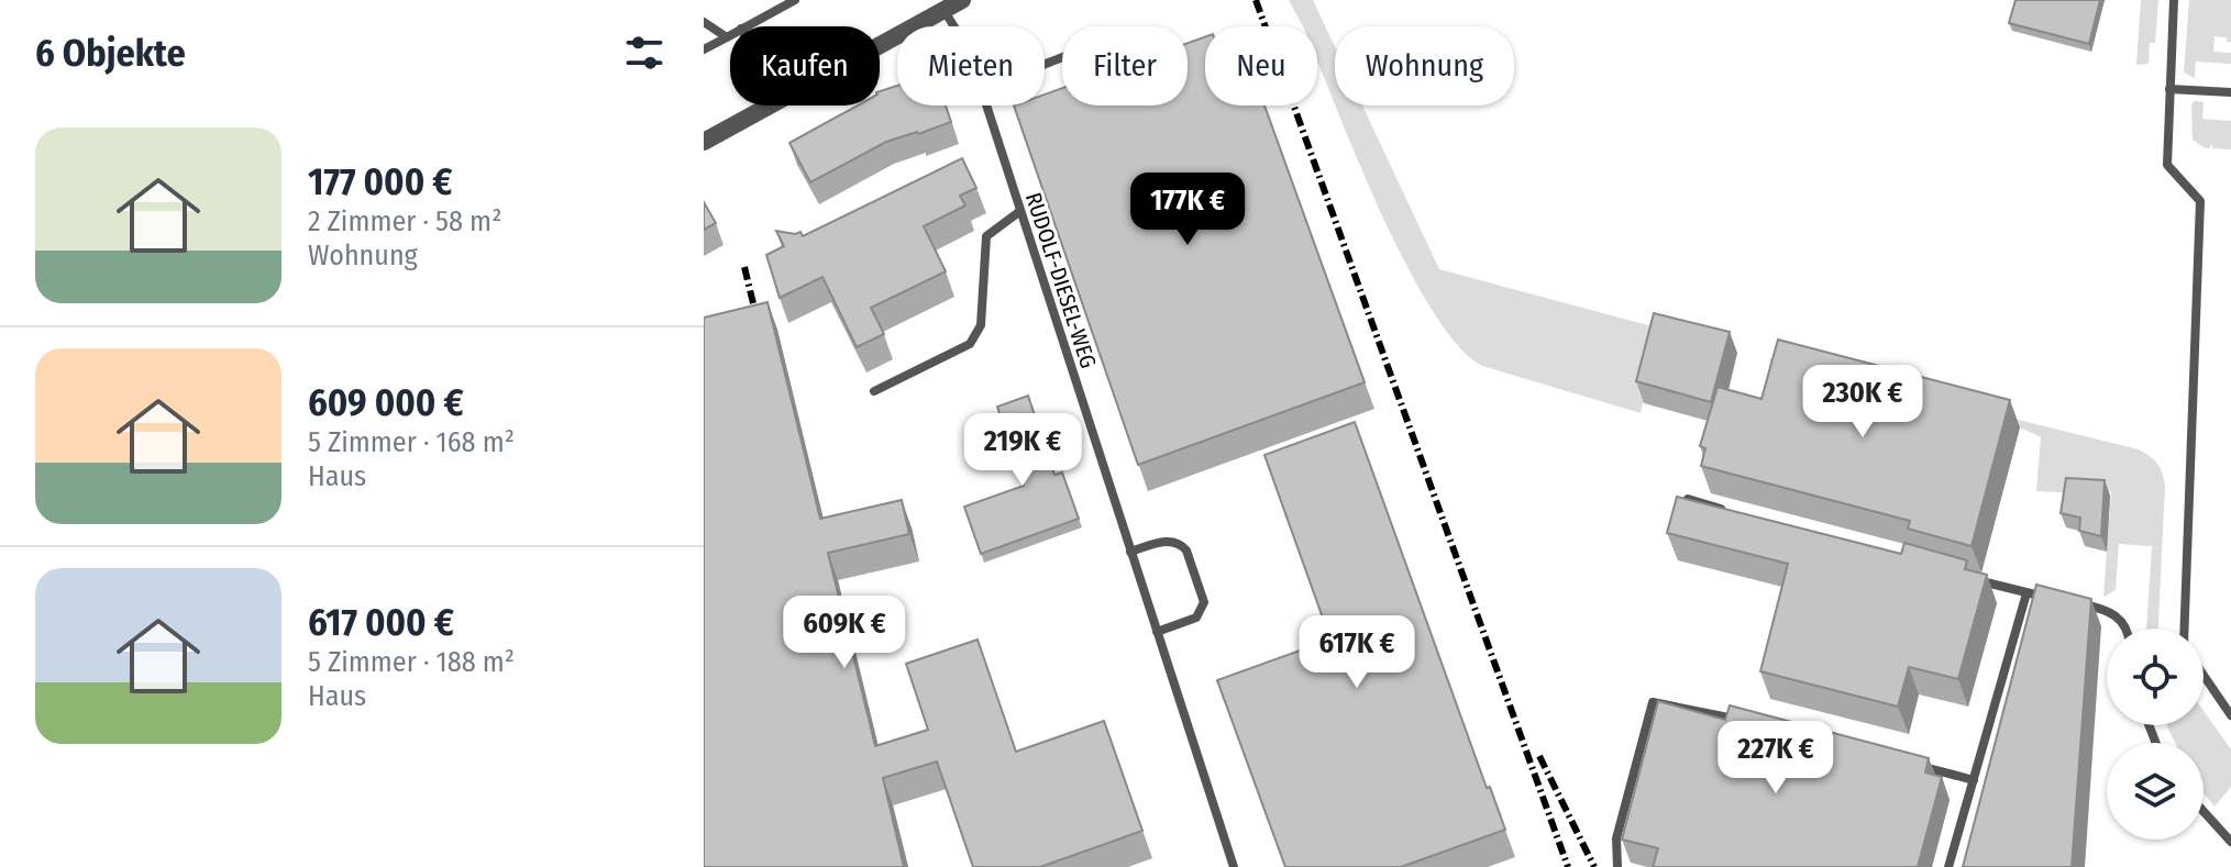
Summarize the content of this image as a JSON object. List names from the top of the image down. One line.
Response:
{"streets":{"lane":["RUDOLF-DIESEL-WEG"]},"page":{"heading":"6 Objekte","chip":["Kaufen","Mieten","Filter","Neu","Wohnung"],"list":[{"name":"177 000 €","note":"2 Zimmer · 58 m² · Wohnung"},{"name":"609 000 €","note":"5 Zimmer · 168 m² · Haus"},{"name":"617 000 €","note":"5 Zimmer · 188 m² · Haus"}],"price":["177K €","230K €","219K €","609K €","617K €","227K €"]}}
